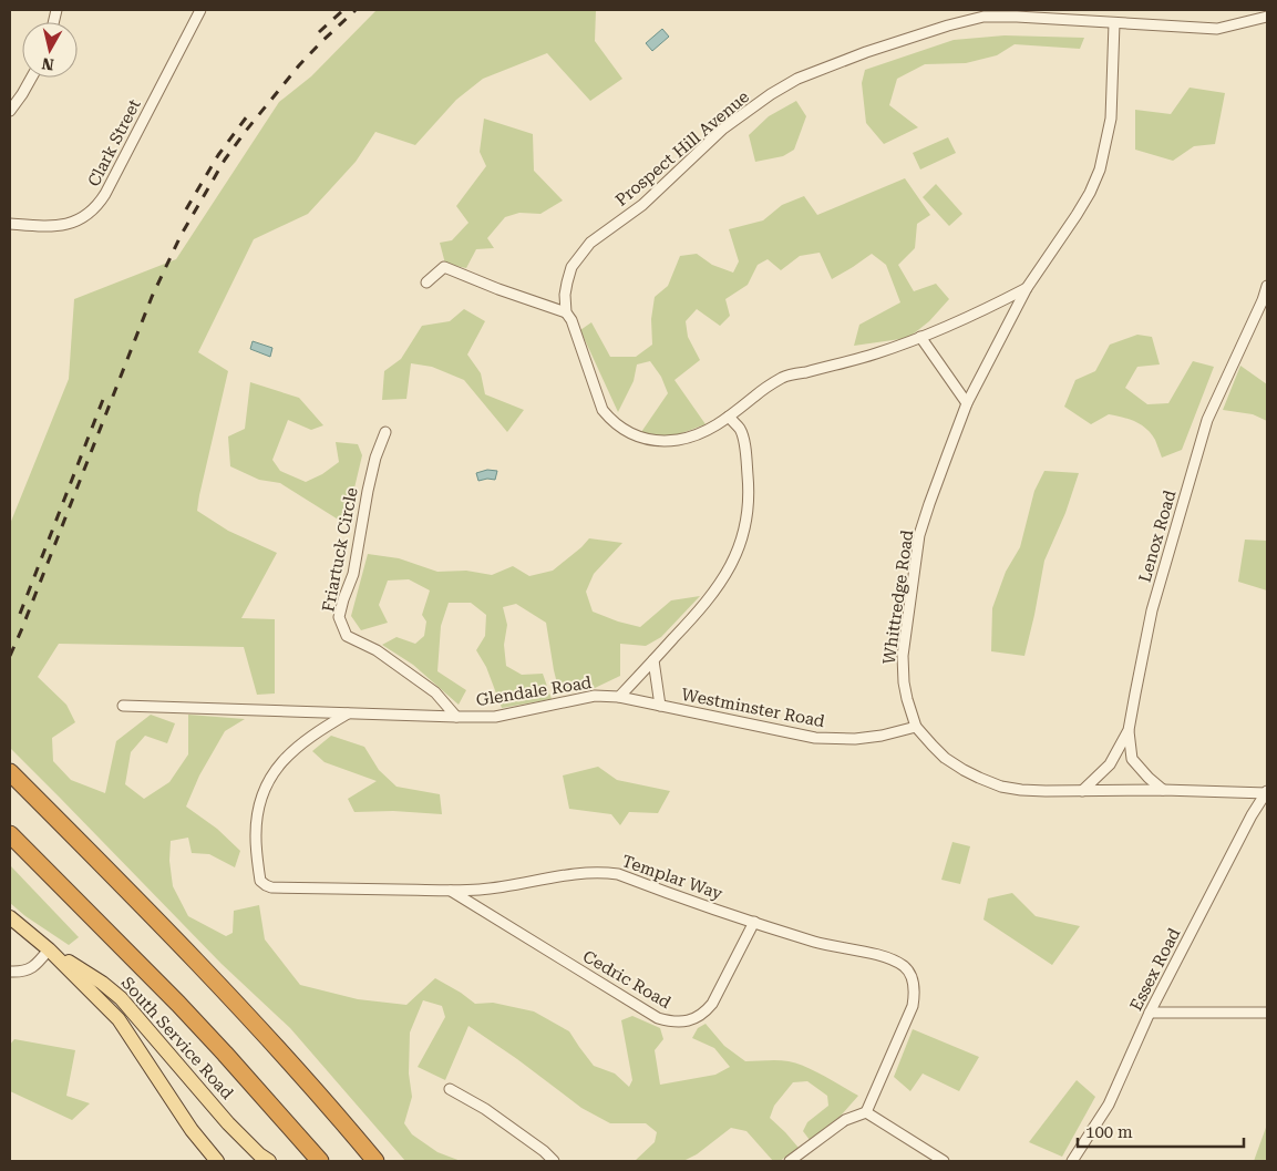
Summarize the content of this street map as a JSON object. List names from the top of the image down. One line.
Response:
{"streets":{"main road":["South Service Road"],"street":["Clark Street","Prospect Hill Avenue","Lenox Road","Friartuck Circle","Whittredge Road","Glendale Road","Westminster Road","Templar Way","Essex Road","Cedric Road"]},"crossings":[["Prospect Hill Avenue","Whittredge Road"],["Lenox Road","Whittredge Road"],["Friartuck Circle","Glendale Road"],["Whittredge Road","Westminster Road"],["Whittredge Road","Essex Road"],["Glendale Road","Westminster Road"],["Glendale Road","Templar Way"],["Templar Way","Cedric Road"]],"scale_bar":"100 m","north":"bottom"}
